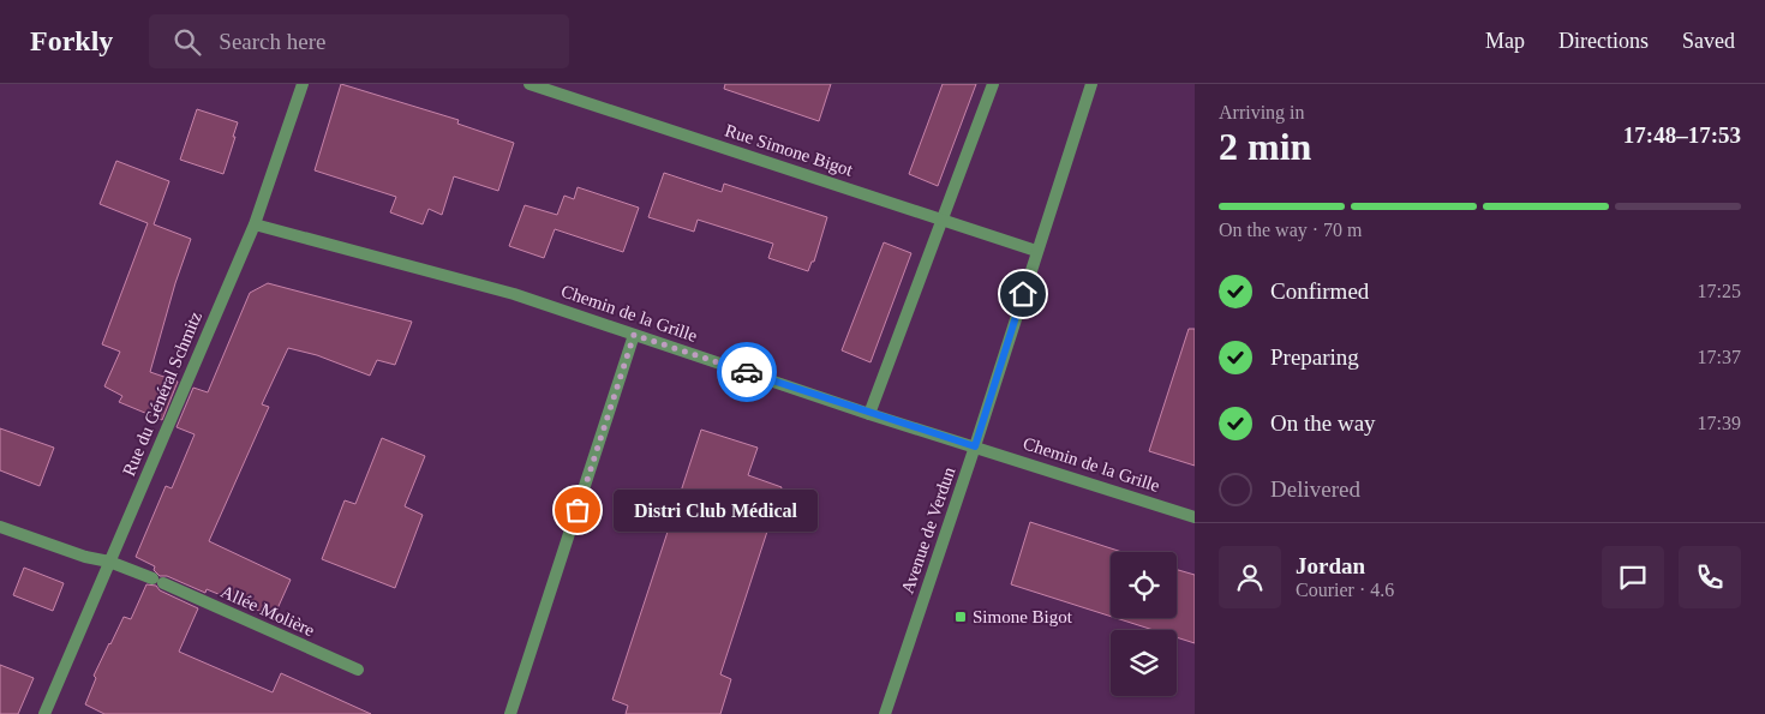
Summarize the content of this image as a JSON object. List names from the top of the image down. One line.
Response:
{"streets":{"street":["Rue Simone Bigot","Chemin de la Grille","Rue du Général Schmitz","Avenue de Verdun","Allée Molière"]},"crossings":[["Rue Simone Bigot","Avenue de Verdun"],["Chemin de la Grille","Rue du Général Schmitz"],["Chemin de la Grille","Avenue de Verdun"],["Rue du Général Schmitz","Allée Molière"]],"places":{"other":["Distri Club Médical"],"transit":["Simone Bigot"]},"page":{"header":"Forkly","search":"Search here","nav":["Map","Directions","Saved"],"heading":["2 min","Arriving in","17:48–17:53"],"panel":["Jordan","Courier · 4.6"],"bar":"On the way · 70 m","list":[["Confirmed","17:25"],["Preparing","17:37"],["On the way","17:39"],"Delivered"],"bubble":"Distri Club Médical"}}
